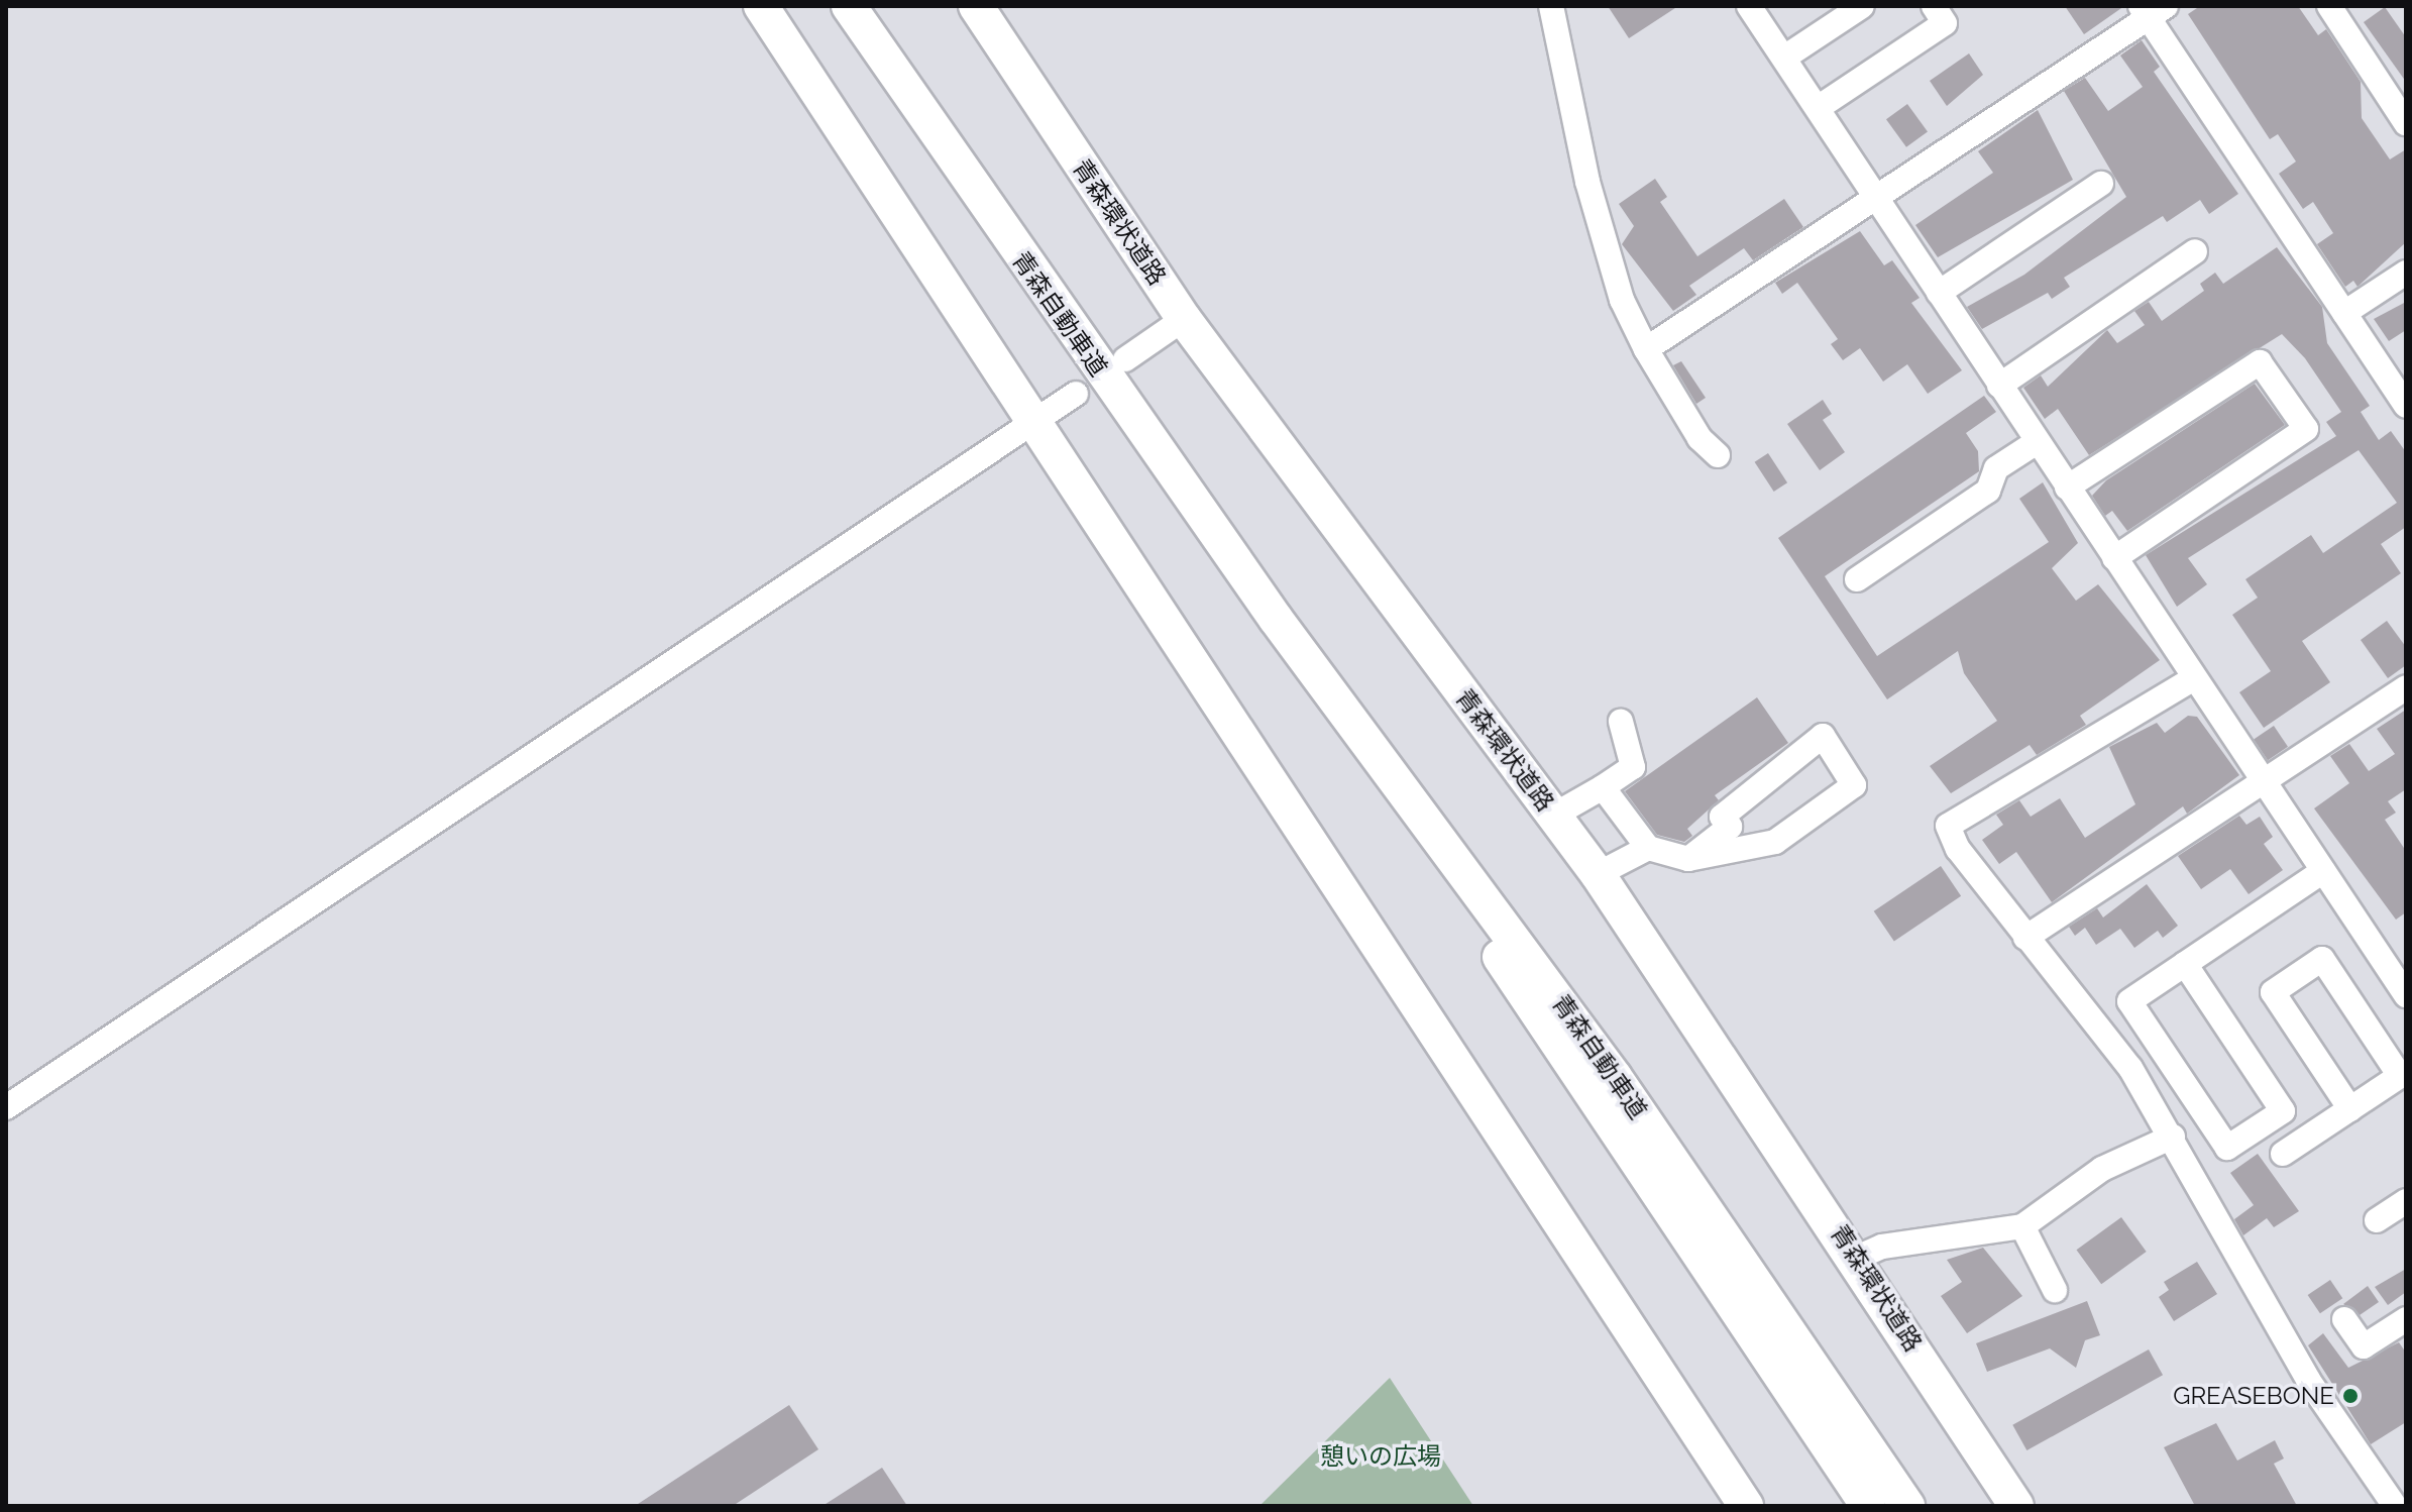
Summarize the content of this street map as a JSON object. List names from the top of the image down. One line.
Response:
{"streets":{"highway":["青森環状道路","青森自動車道"]},"parks":["憩いの広場"],"places":["GREASEBONE"]}
